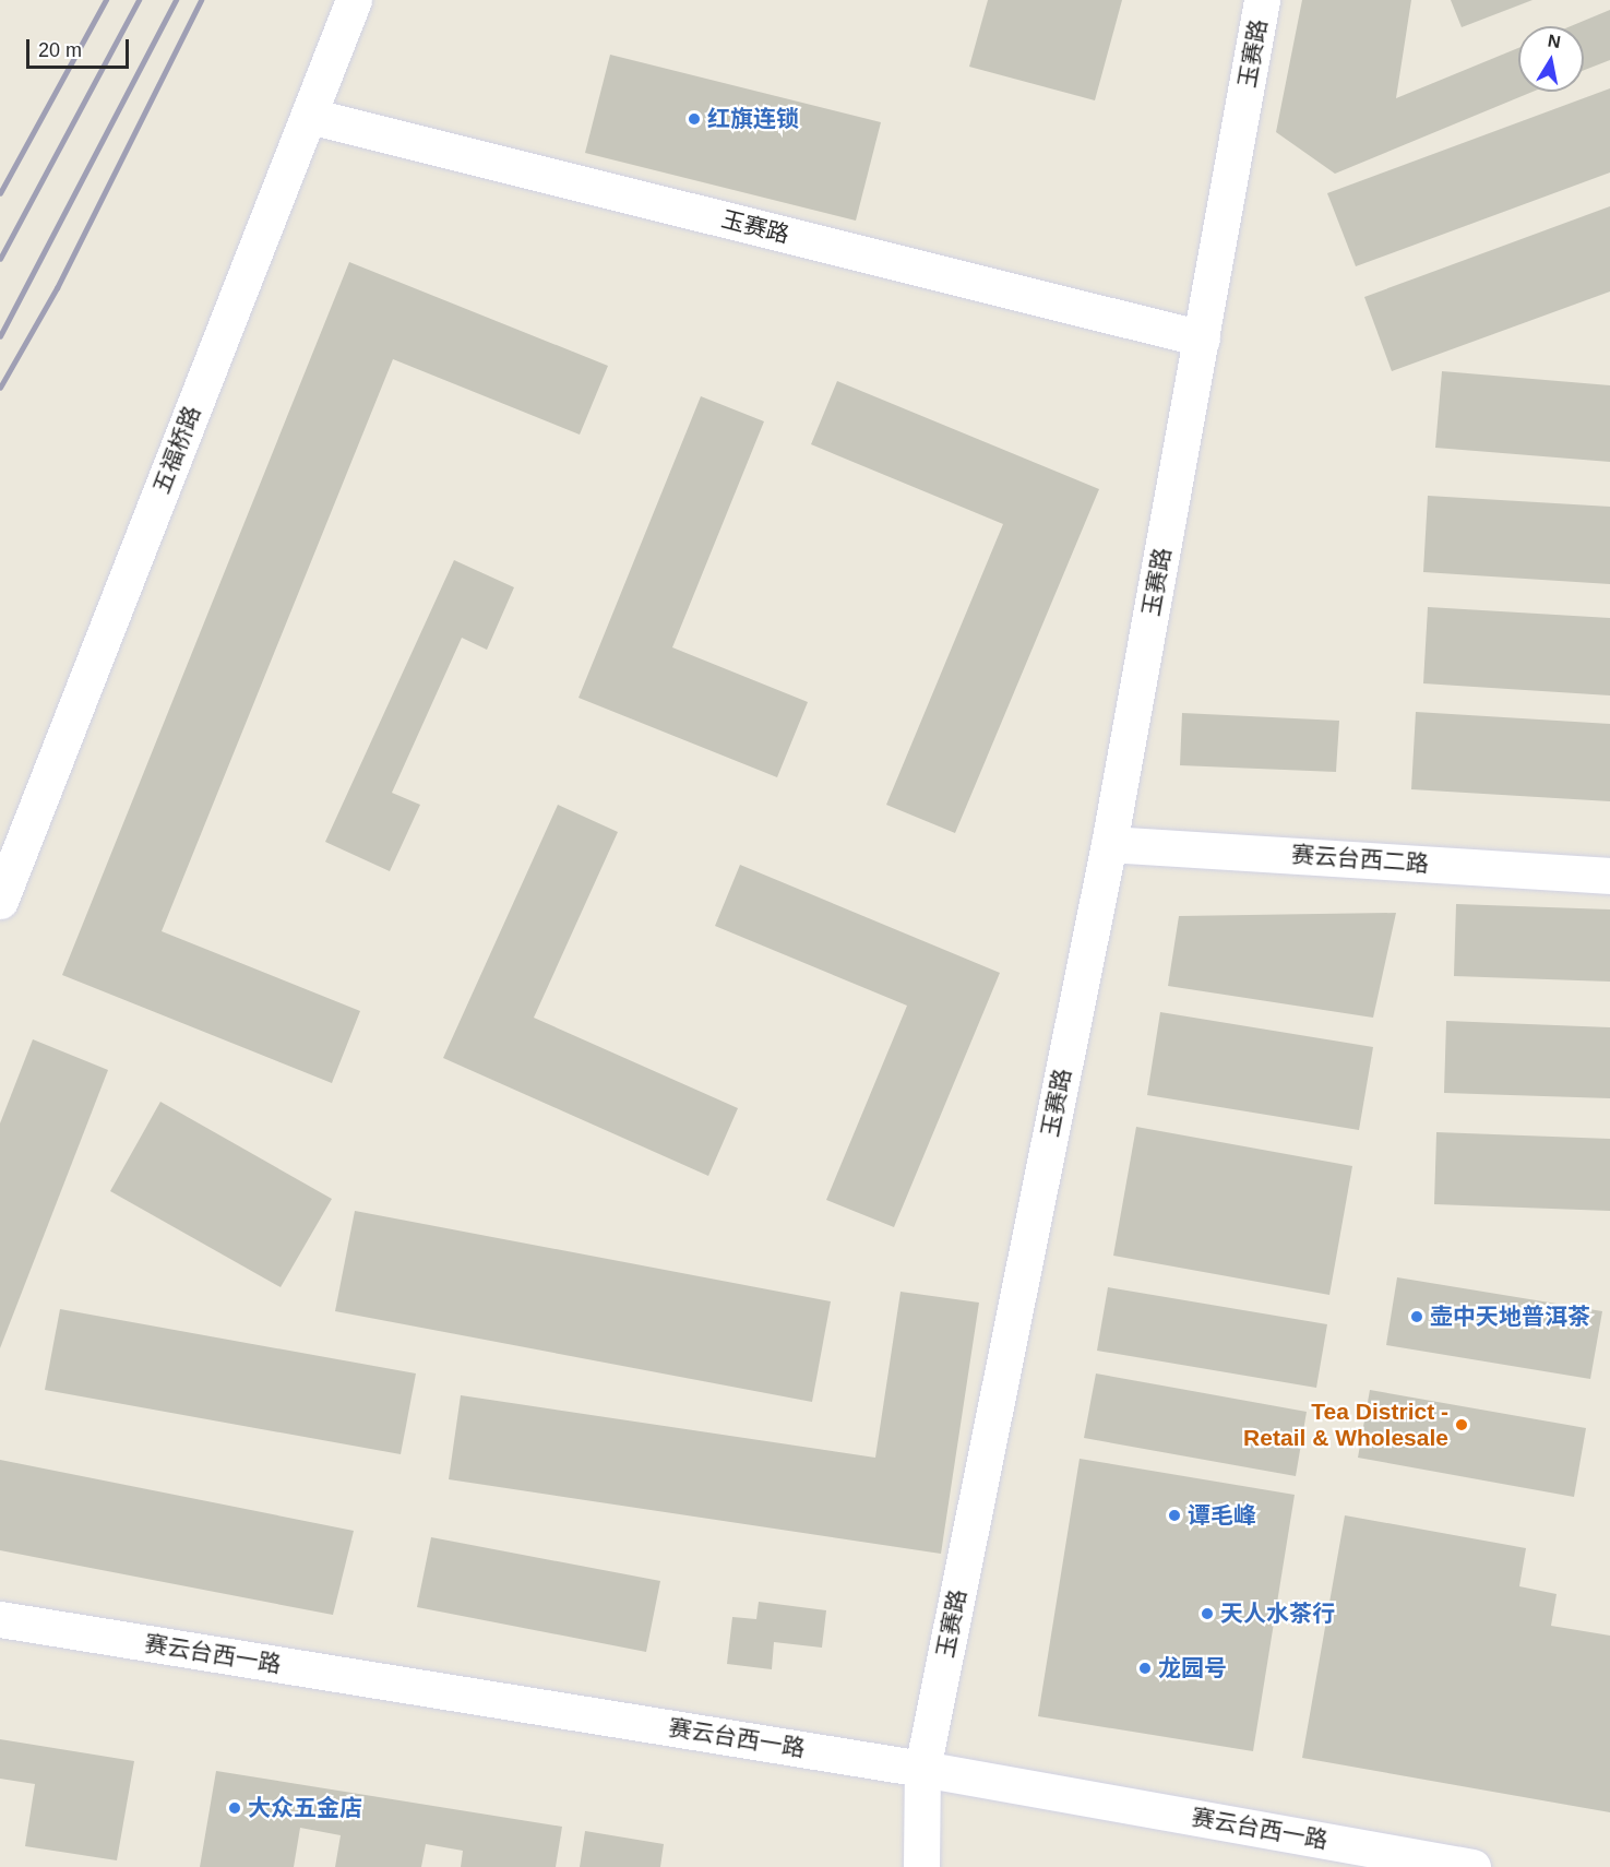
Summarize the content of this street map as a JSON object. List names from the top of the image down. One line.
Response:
{"streets":{"street":["玉赛路","五福桥路","赛云台西二路","赛云台西一路"]},"crossings":[["玉赛路","五福桥路"],["玉赛路","赛云台西二路"],["玉赛路","赛云台西一路"]],"places":["红旗连锁","壶中天地普洱茶","Tea District - Retail & Wholesale","谭毛峰","天人水茶行","龙园号","大众五金店"],"scale_bar":"20 m","north":"top"}
